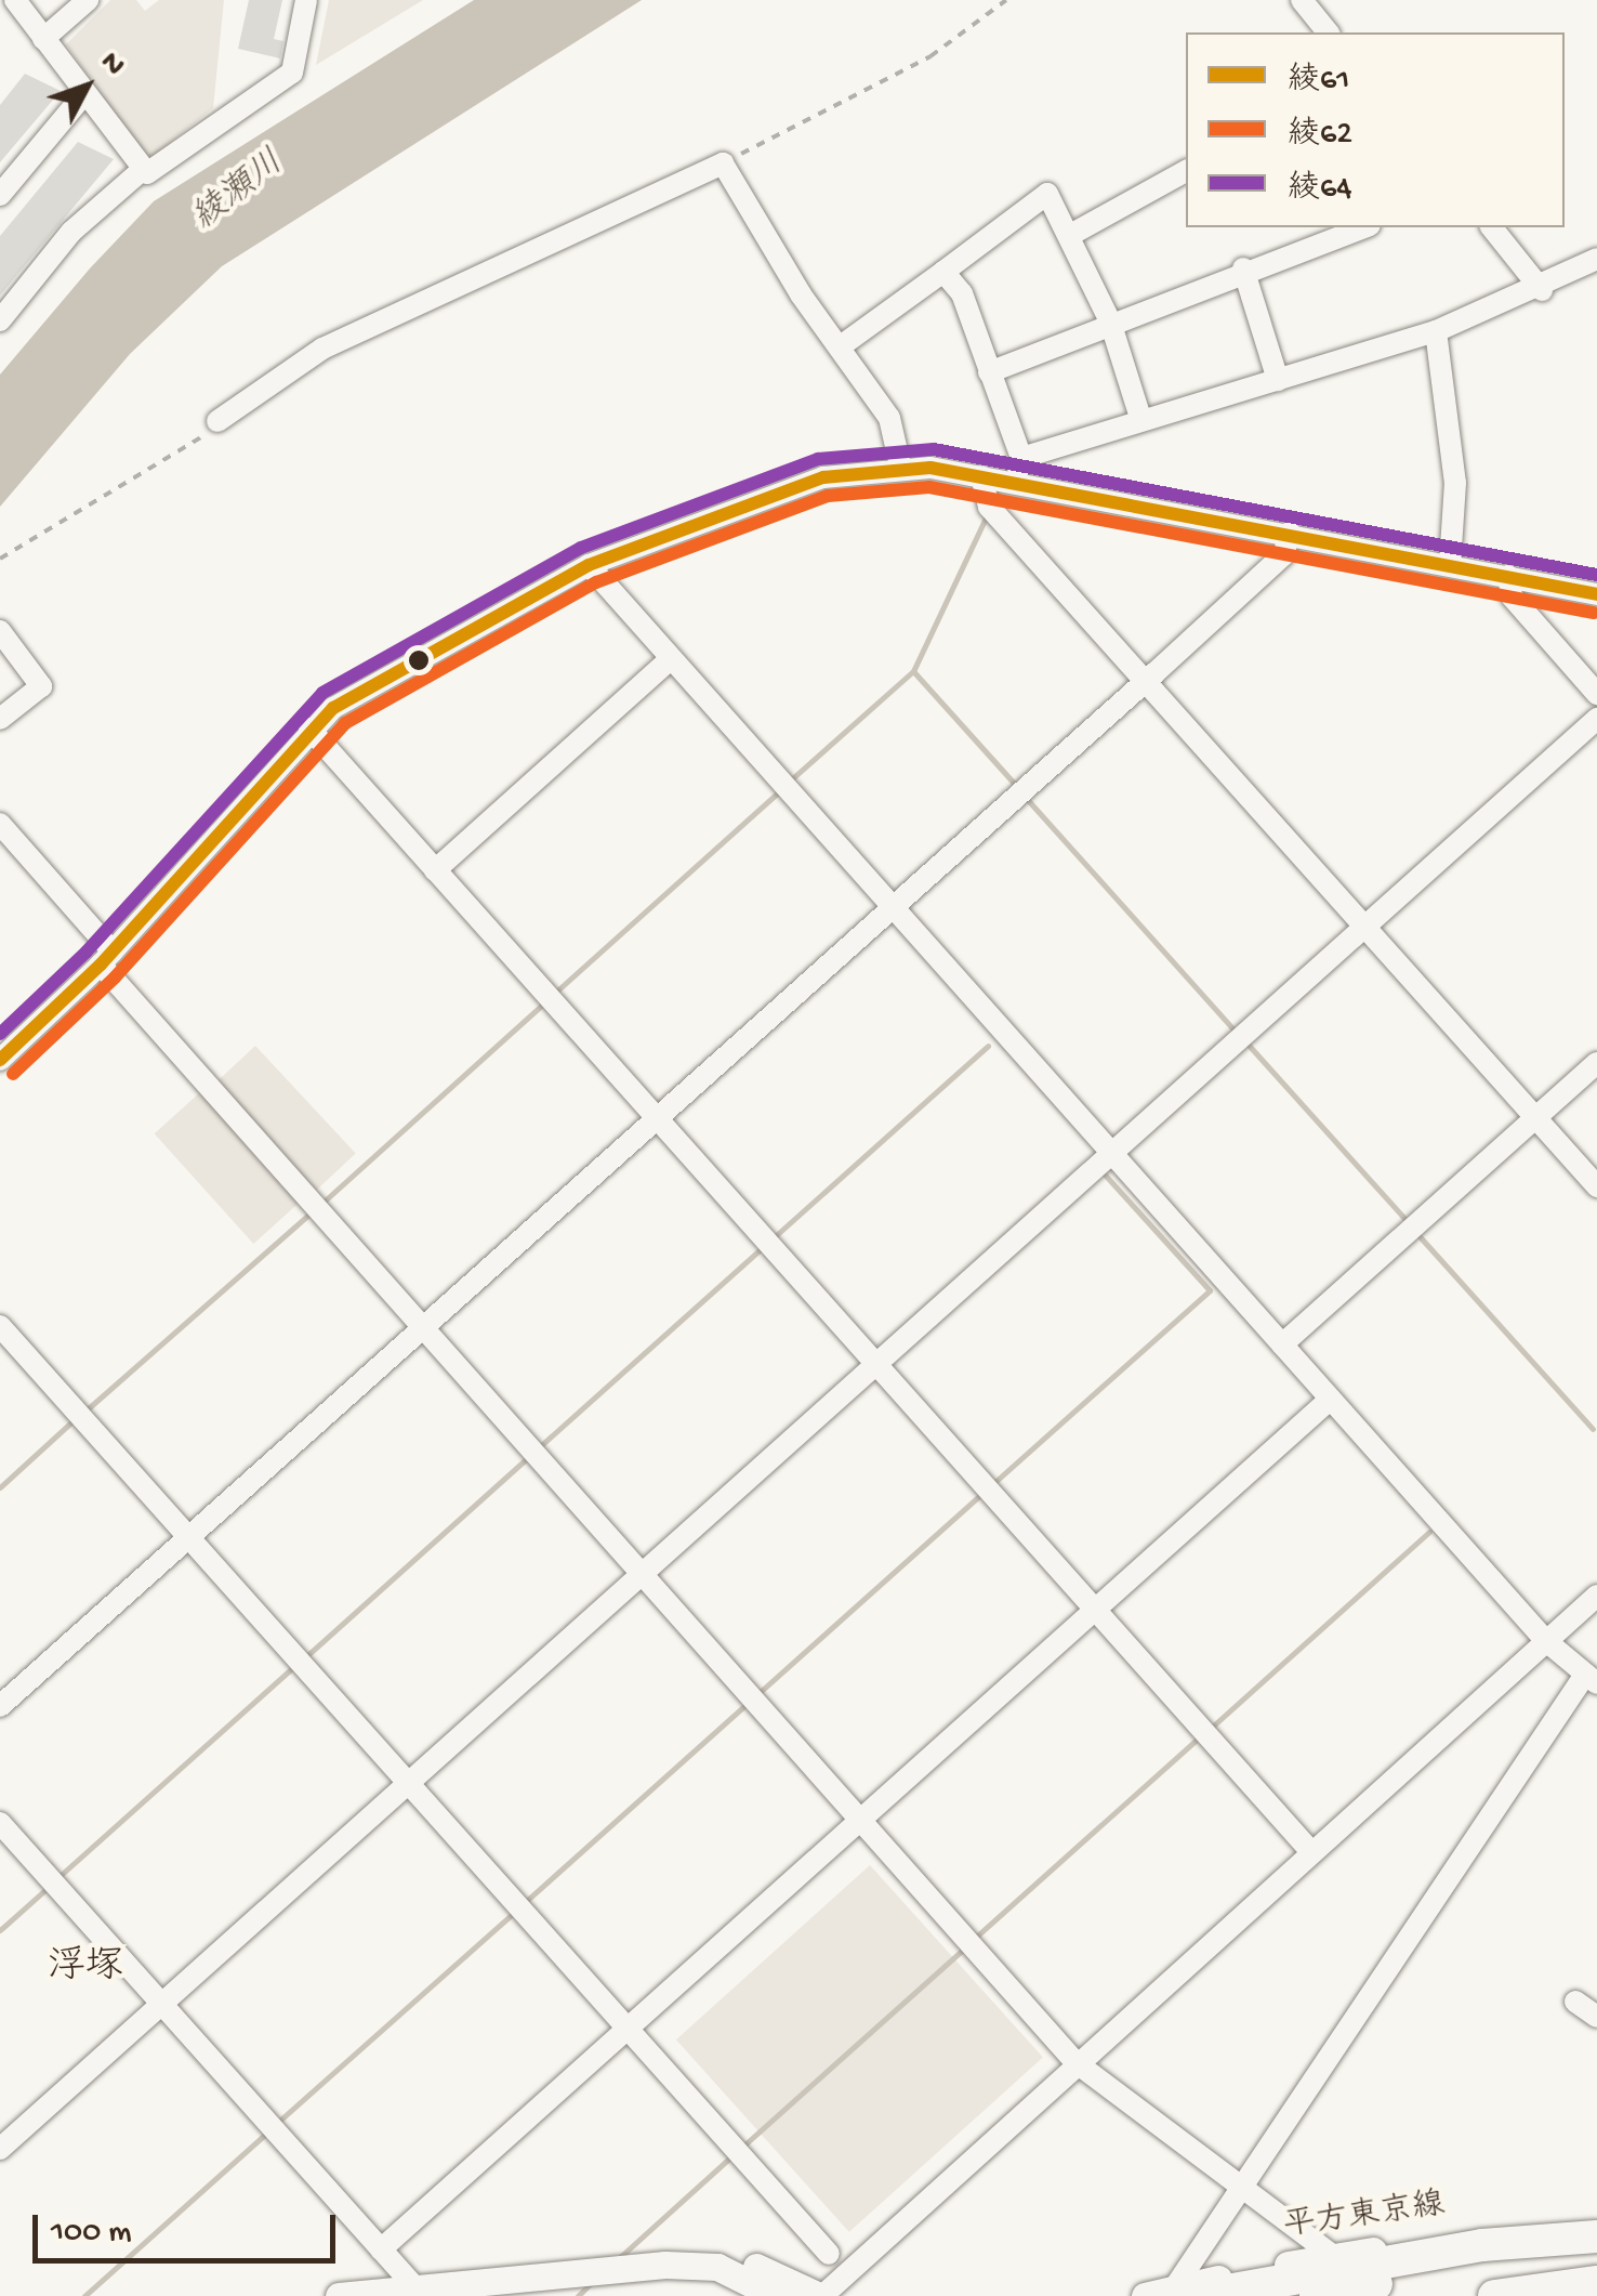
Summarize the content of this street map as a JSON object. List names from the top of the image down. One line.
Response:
{"streets":{"main road":["平方東京線"]},"districts":["浮塚"],"water":["綾瀬川"],"lines":["transit line 綾64","transit line 綾61","transit line 綾62"],"legend":["綾61","綾62","綾64"],"scale_bar":"100 m","north":"top right"}
